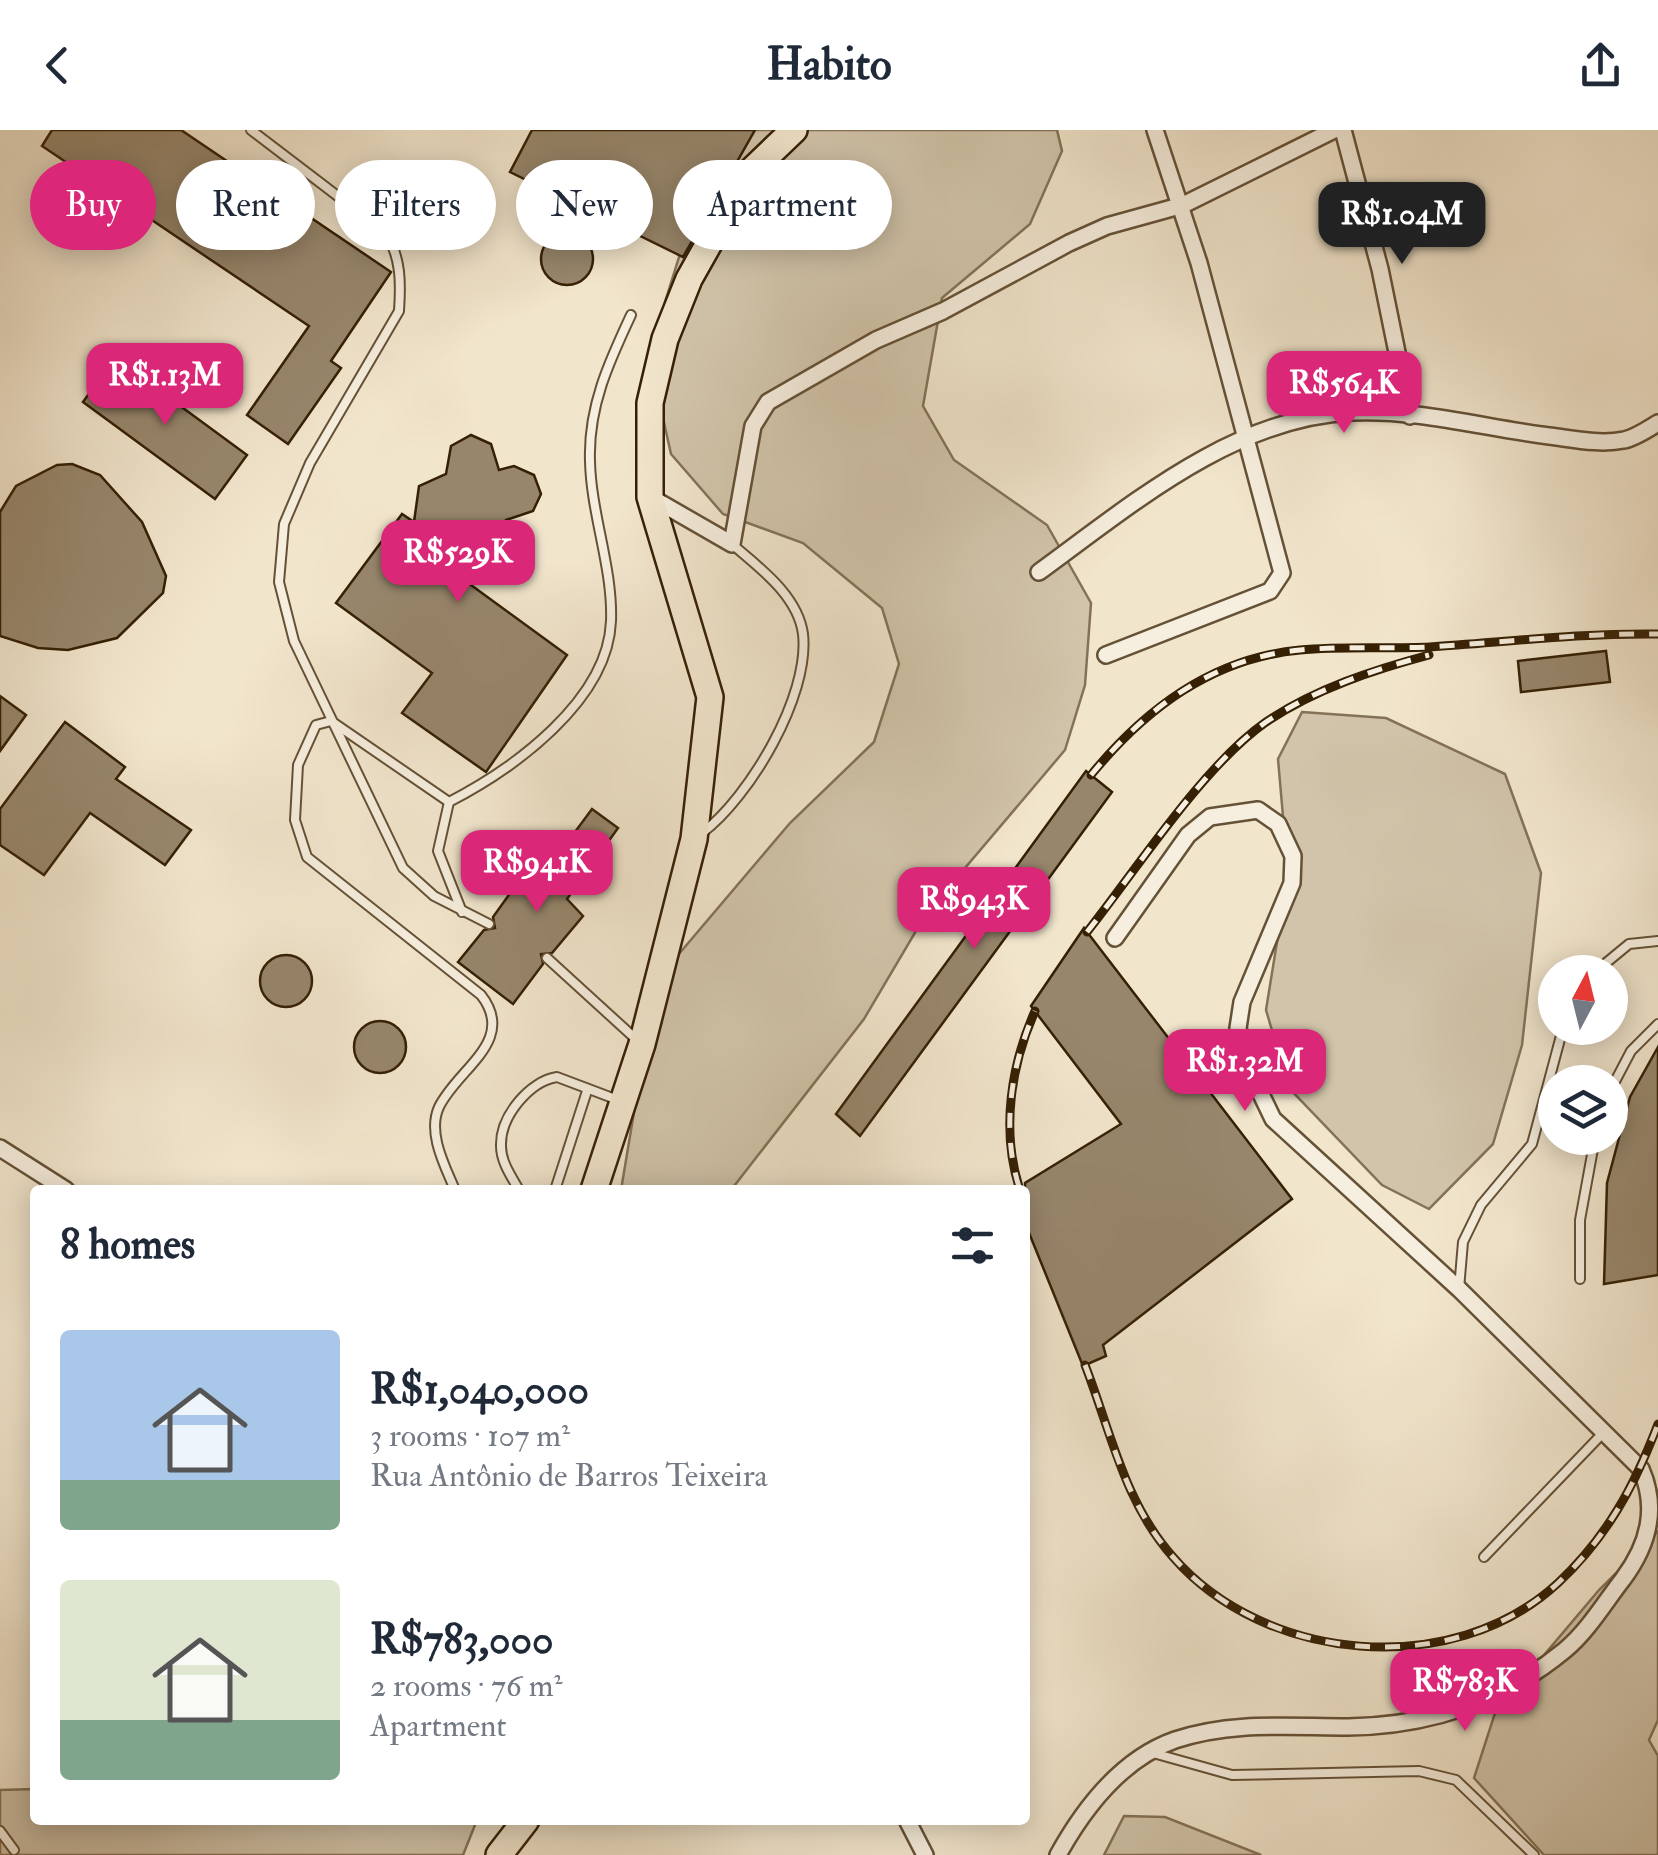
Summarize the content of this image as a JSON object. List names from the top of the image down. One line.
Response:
{"north":"top","page":{"header":"Habito","chip":["Buy","Rent","Filters","New","Apartment"],"price":["R$1.04M","R$1.13M","R$564K","R$529K","R$941K","R$943K","R$1.32M","R$783K"],"heading":"8 homes","list":[{"name":"R$1,040,000","note":"3 rooms · 107 m² · Rua Antônio de Barros Teixeira"},{"name":"R$783,000","note":"2 rooms · 76 m² · Apartment"}]}}
